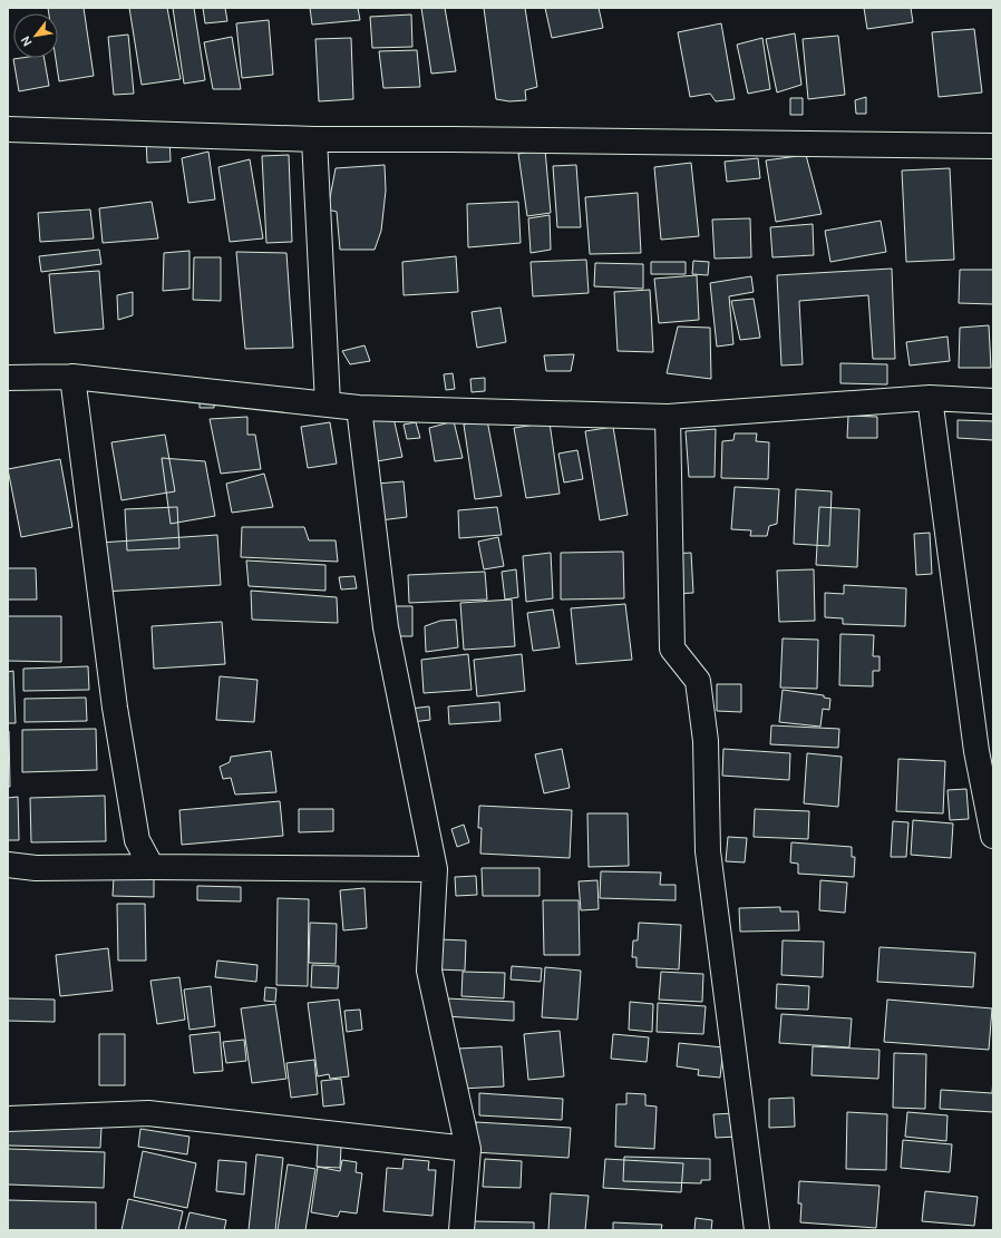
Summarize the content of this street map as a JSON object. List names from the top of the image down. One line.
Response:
{"north":"bottom left"}
